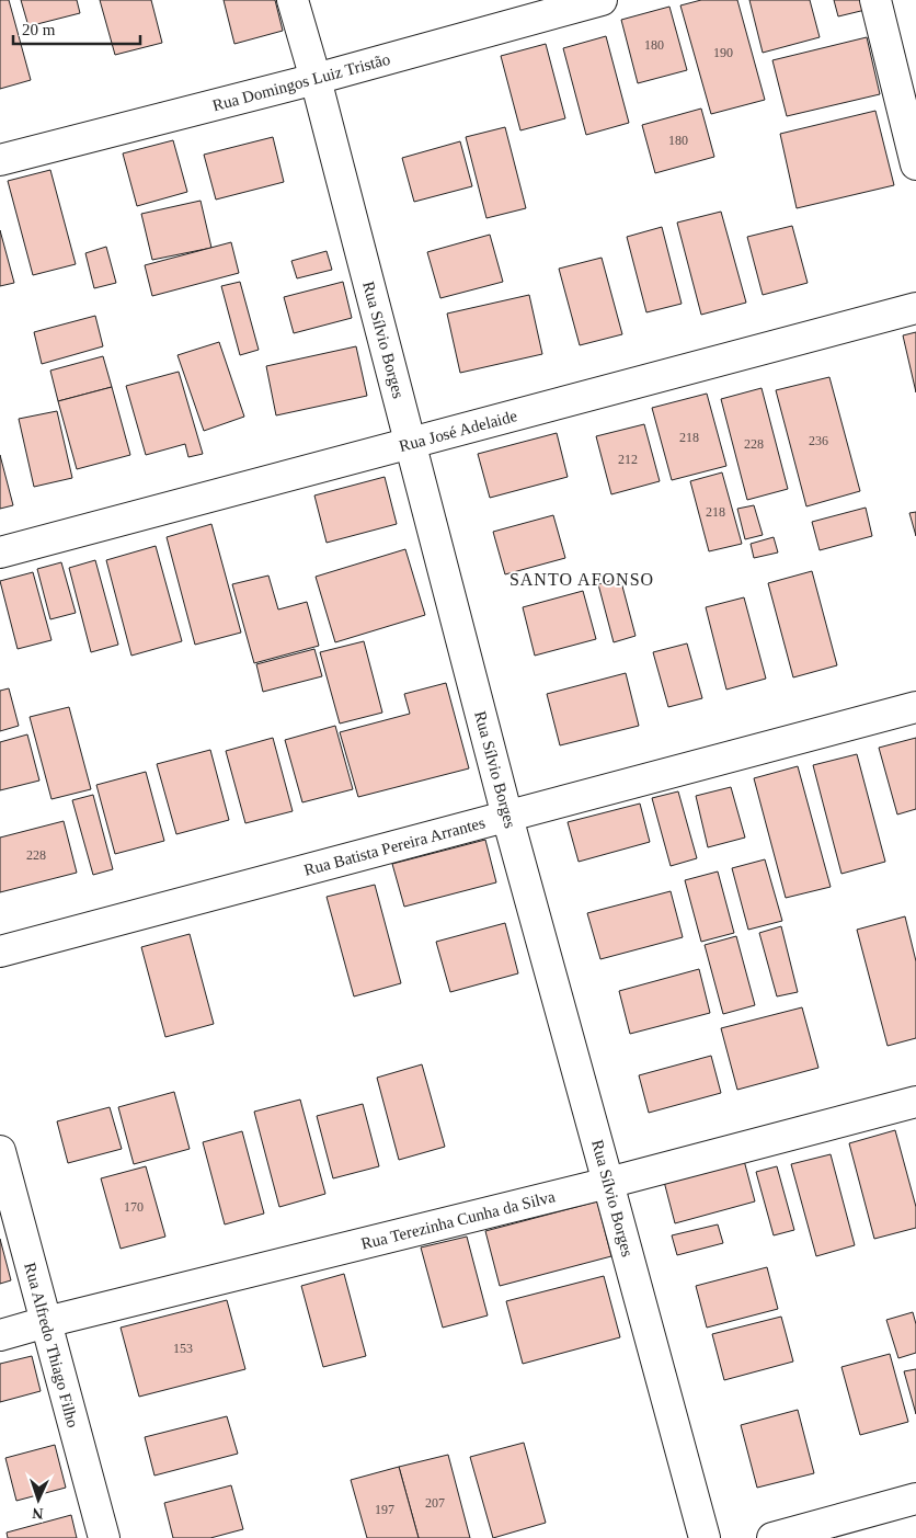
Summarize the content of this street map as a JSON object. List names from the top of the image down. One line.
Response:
{"streets":{"street":["Rua Domingos Luiz Tristão","Rua Sílvio Borges","Rua José Adelaide","Rua Batista Pereira Arrantes","Rua Terezinha Cunha da Silva","Rua Alfredo Thiago Filho"]},"crossings":[["Rua Domingos Luiz Tristão","Rua Sílvio Borges"],["Rua Sílvio Borges","Rua José Adelaide"],["Rua Sílvio Borges","Rua Batista Pereira Arrantes"],["Rua Sílvio Borges","Rua Terezinha Cunha da Silva"],["Rua Terezinha Cunha da Silva","Rua Alfredo Thiago Filho"]],"districts":["SANTO AFONSO"],"house_numbers":["180","190","180","218","236","228","212","218","228","170","153","207","197"],"scale_bar":"20 m","north":"bottom"}
